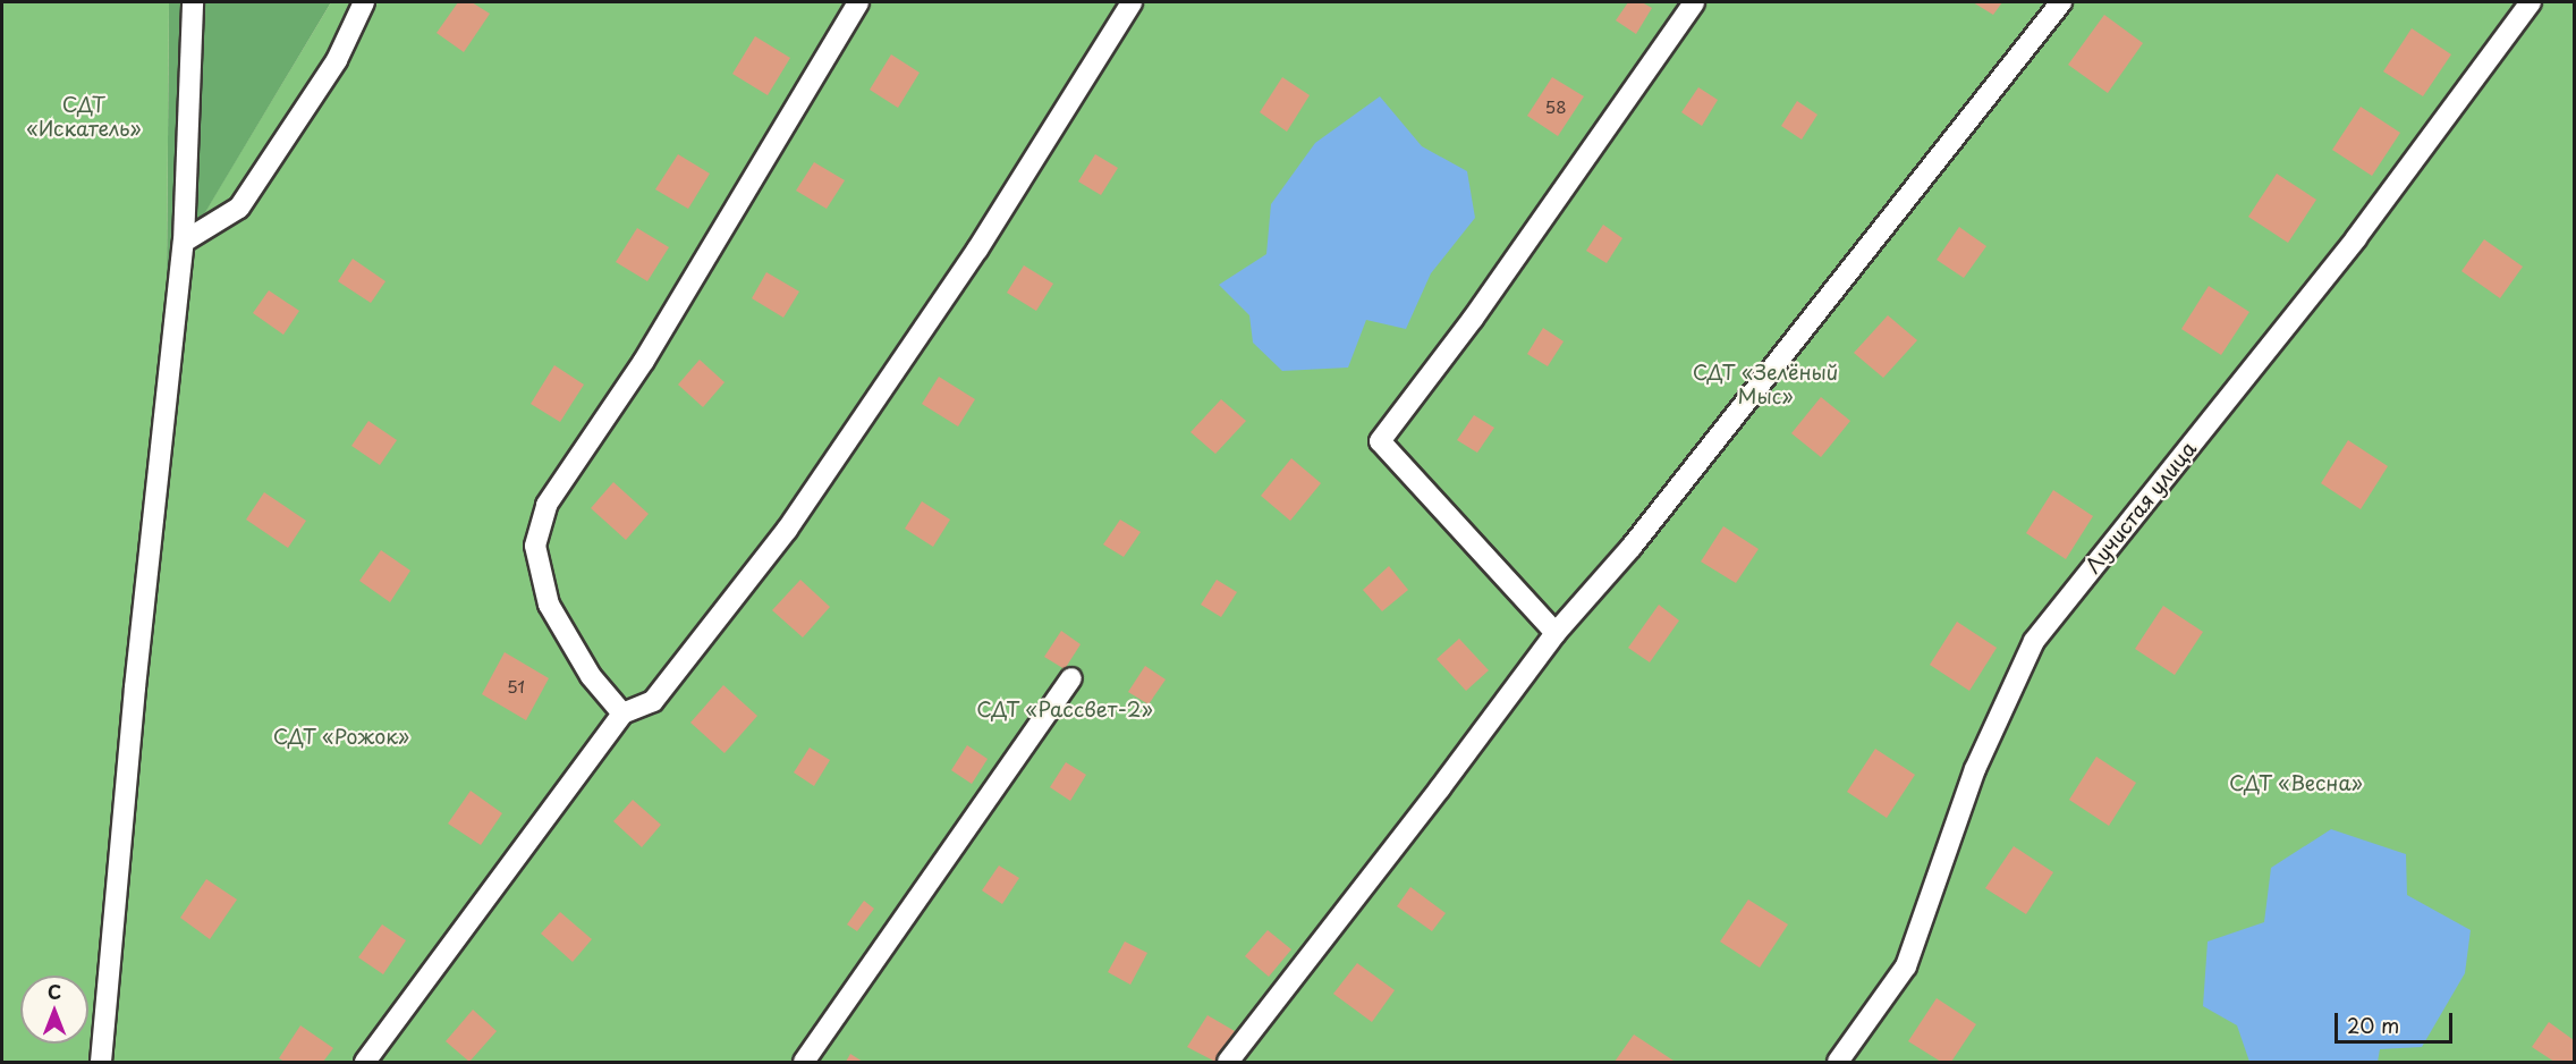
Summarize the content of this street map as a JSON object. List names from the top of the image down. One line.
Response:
{"streets":{"lane":["Лучистая улица"]},"parks":["СДТ «Искатель»","СДТ «Зелёный Мыс»","СДТ «Рассвет-2»","СДТ «Рожок»","СДТ «Весна»"],"house_numbers":["58","51"],"scale_bar":"20 m","north":"top"}
